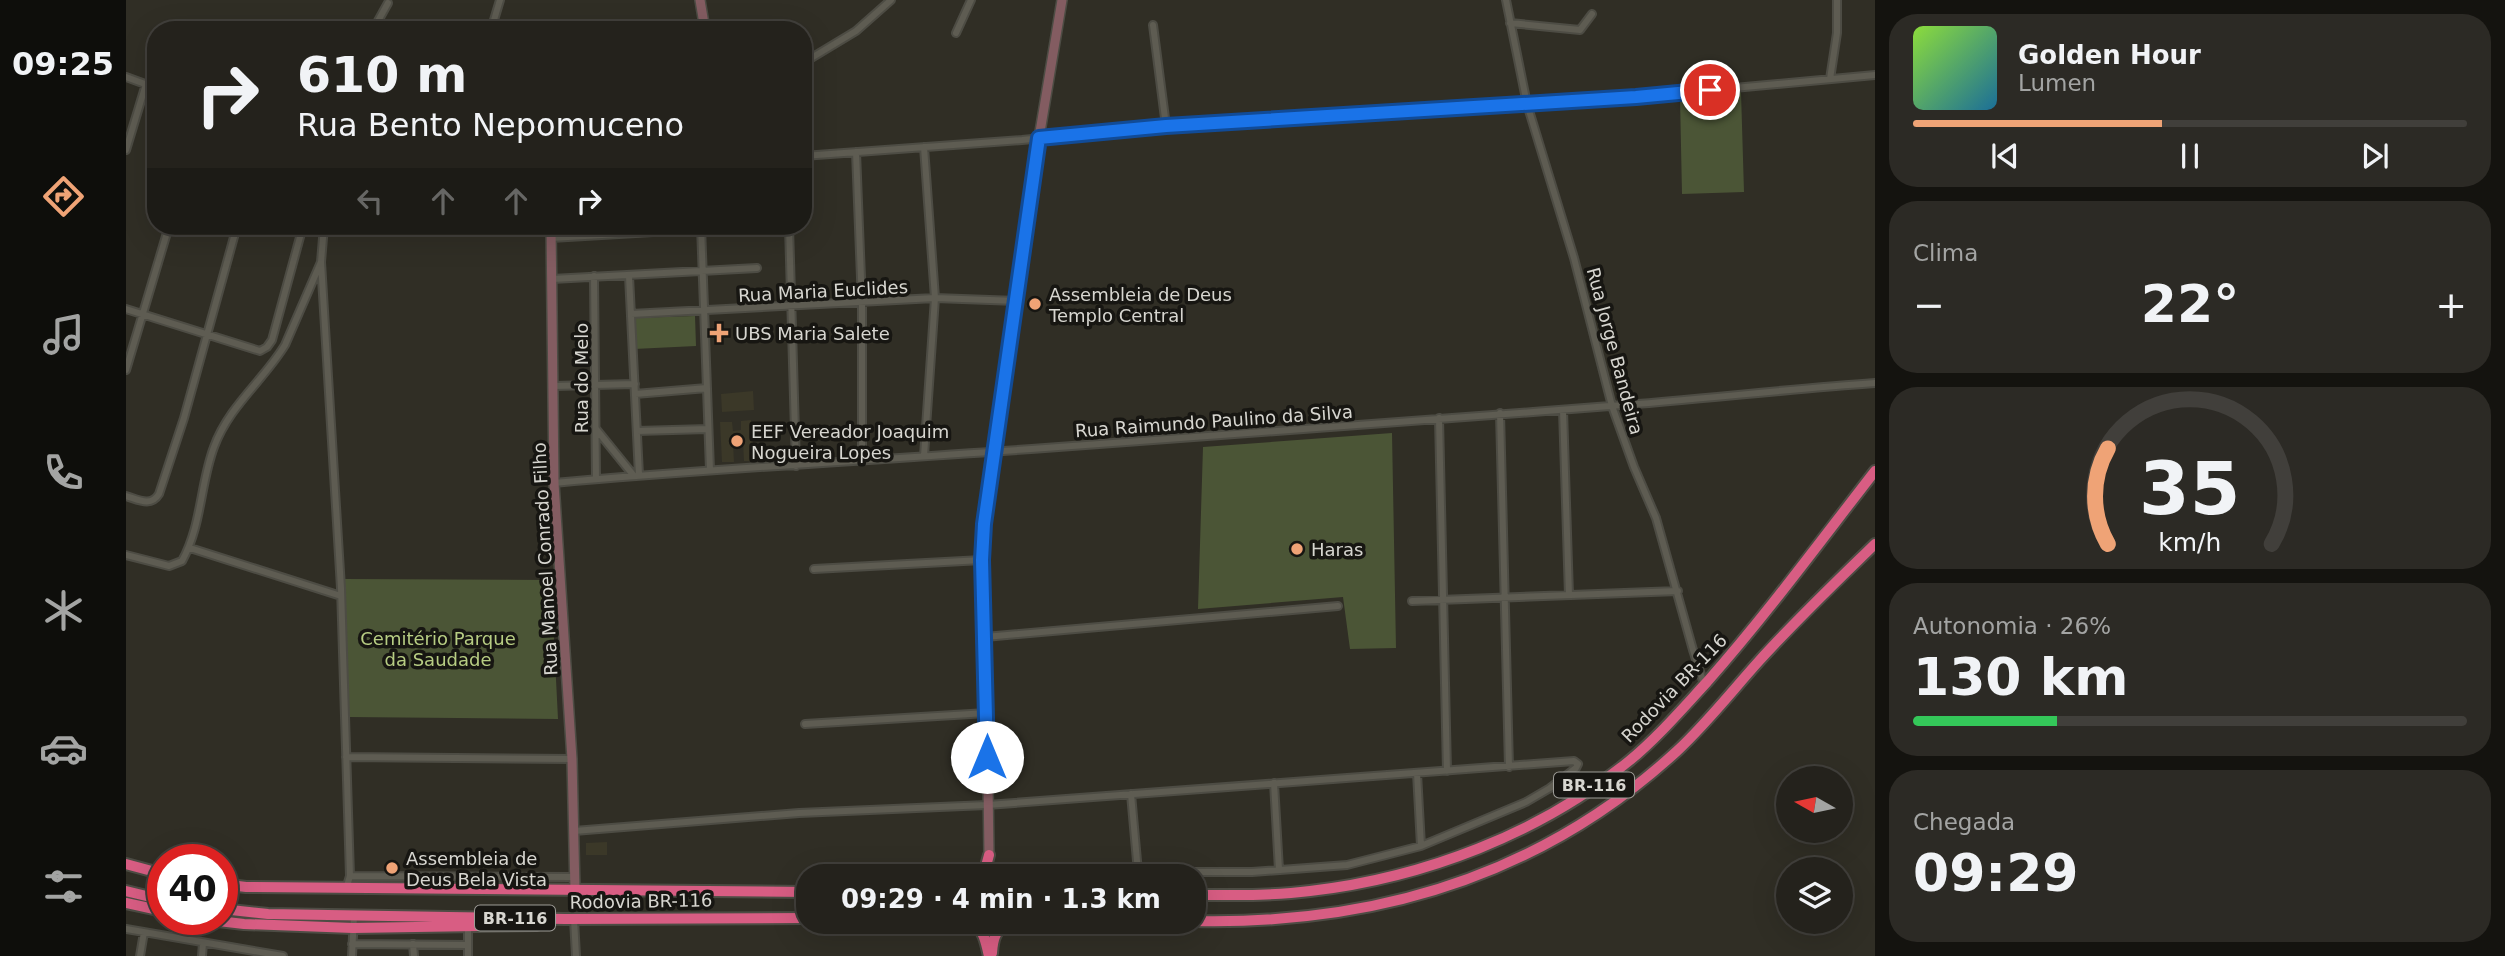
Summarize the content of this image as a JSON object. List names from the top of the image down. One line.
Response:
{"streets":{"highway":["Rodovia BR-116","BR-116"],"street":["Rua Maria Euclides","Rua Jorge Bandeira","Rua do Melo","Rua Raimundo Paulino da Silva","Rua Manoel Conrado Filho"]},"crossings":[["Rua Jorge Bandeira","Rua Raimundo Paulino da Silva"],["Rua Jorge Bandeira","Rodovia BR-116"],["Rua do Melo","Rua Raimundo Paulino da Silva"],["Rua Raimundo Paulino da Silva","Rua Manoel Conrado Filho"],["Rua Manoel Conrado Filho","Rodovia BR-116"]],"parks":["Cemitério Parque da Saudade"],"places":{"other":["Assembleia de Deus Templo Central","EEF Vereador Joaquim Nogueira Lopes","Haras","Assembleia de Deus Bela Vista"],"health":["UBS Maria Salete"]},"north":"left","page":{"tabs":"09:25","turn":["610 m","Rua Bento Nepomuceno"],"song":["Golden Hour","Lumen"],"tile":["Clima",["Autonomia · 26%","130 km"],["Chegada","09:29"]],"heat":["−","22°","+"],"limit":"40","trip":"09:29 · 4 min · 1.3 km","gauge":["35","km/h"]}}
